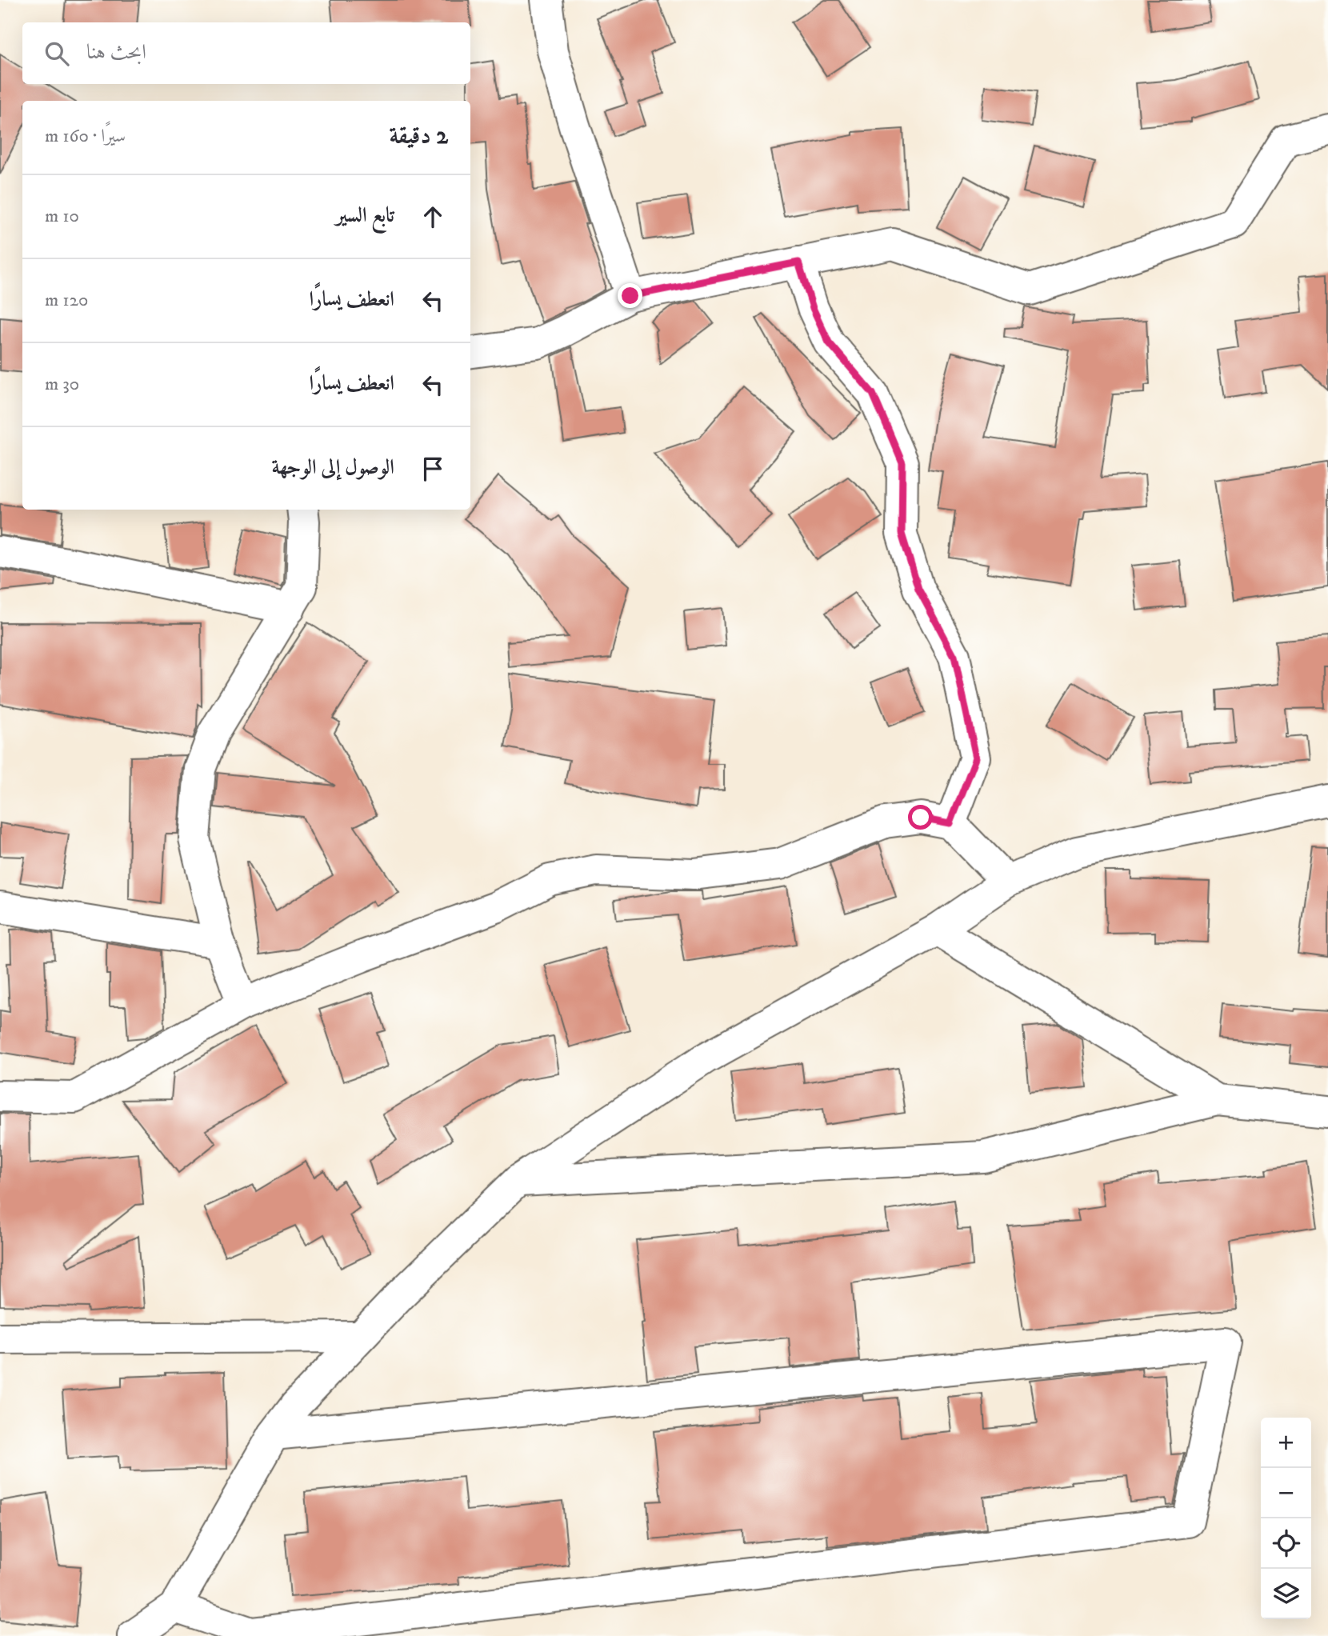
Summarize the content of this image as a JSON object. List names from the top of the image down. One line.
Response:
{"page":{"search":"ابحث هنا","heading":["2 دقيقة","سيرًا · 160 m"],"list":[["تابع السير","10 m"],["انعطف يسارًا","120 m"],["انعطف يسارًا","30 m"],"الوصول إلى الوجهة"],"map_buttons":["+","−"]}}
